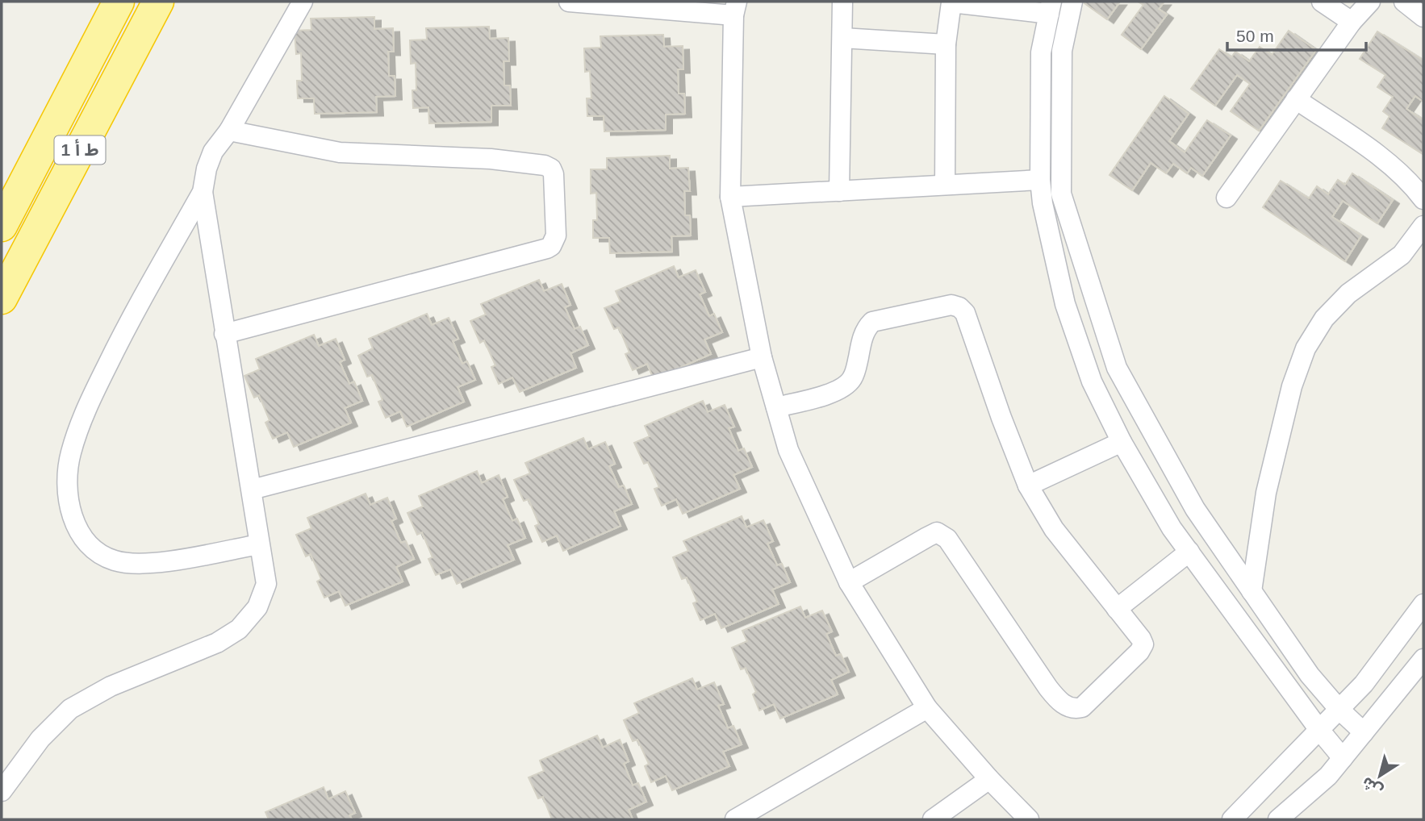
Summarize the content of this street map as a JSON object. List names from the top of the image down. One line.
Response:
{"streets":{"highway":["ط أ 1"]},"scale_bar":"50 m","north":"bottom left"}
